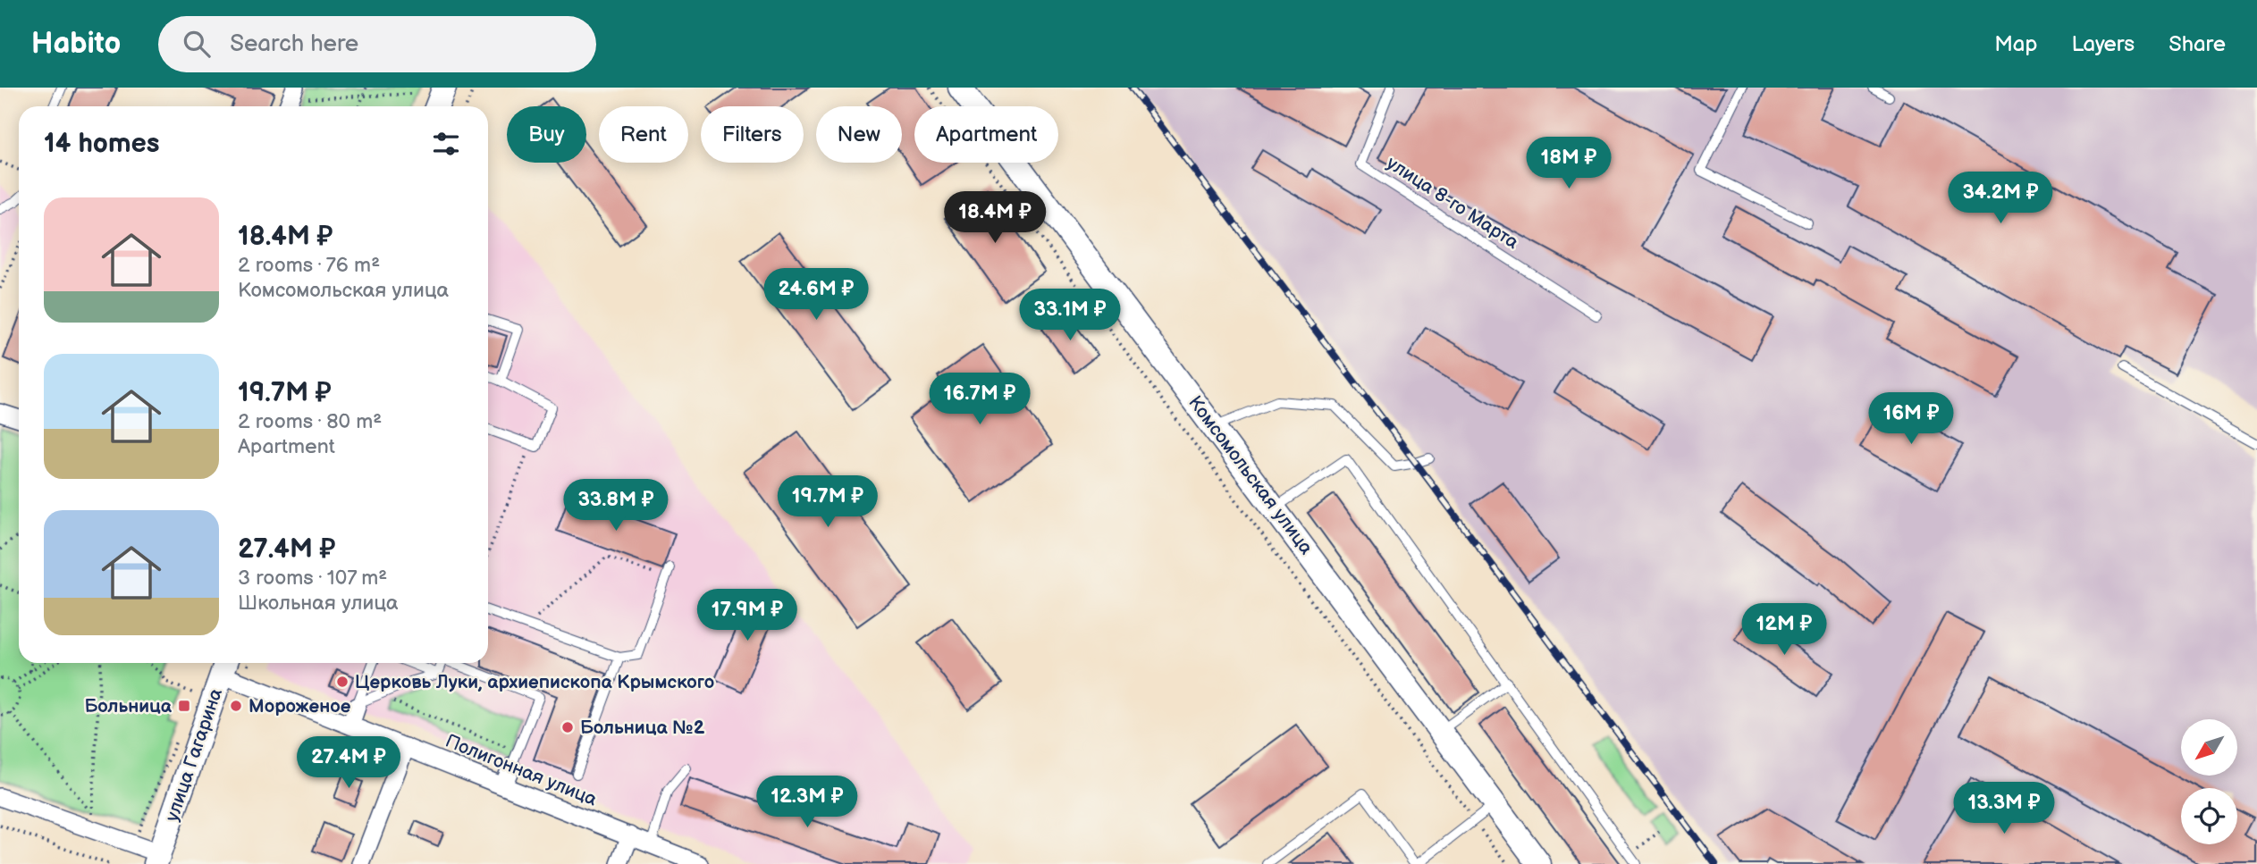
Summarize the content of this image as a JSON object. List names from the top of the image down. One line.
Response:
{"streets":{"street":["Комсомольская улица","улица Гагарина","Полигонная улица"],"lane":["улица 8-го Марта"]},"crossings":[["улица Гагарина","Полигонная улица"]],"places":{"other":["Церковь Луки, архиепископа Крымского","Мороженое","Больница №2"],"transit":["Больница"]},"north":"bottom left","page":{"header":"Habito","search":"Search here","nav":["Map","Layers","Share"],"chip":["Buy","Rent","Filters","New","Apartment"],"heading":"14 homes","price":["18M ₽","34.2M ₽","18.4M ₽","24.6M ₽","33.1M ₽","16.7M ₽","16M ₽","19.7M ₽","33.8M ₽","17.9M ₽","12M ₽","27.4M ₽","12.3M ₽","13.3M ₽"],"list":[{"name":"18.4M ₽","note":"2 rooms · 76 m² · Комсомольская улица"},{"name":"19.7M ₽","note":"2 rooms · 80 m² · Apartment"},{"name":"27.4M ₽","note":"3 rooms · 107 m² · Школьная улица"}]}}
